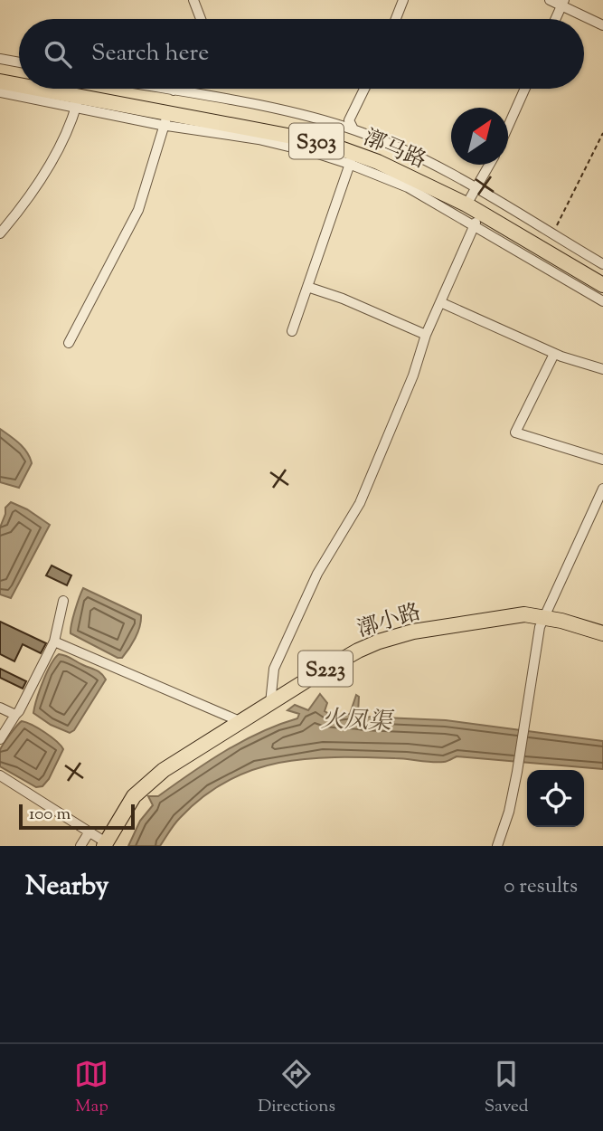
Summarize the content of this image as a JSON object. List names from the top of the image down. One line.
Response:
{"streets":{"main road":["S303","漷马路","漷小路","S223"]},"water":["火凤渠"],"scale_bar":"100 m","north":"top right","page":{"search":"Search here","scale":"100 m","heading":["Nearby","0 results"],"nav":["Map","Directions","Saved"]}}
